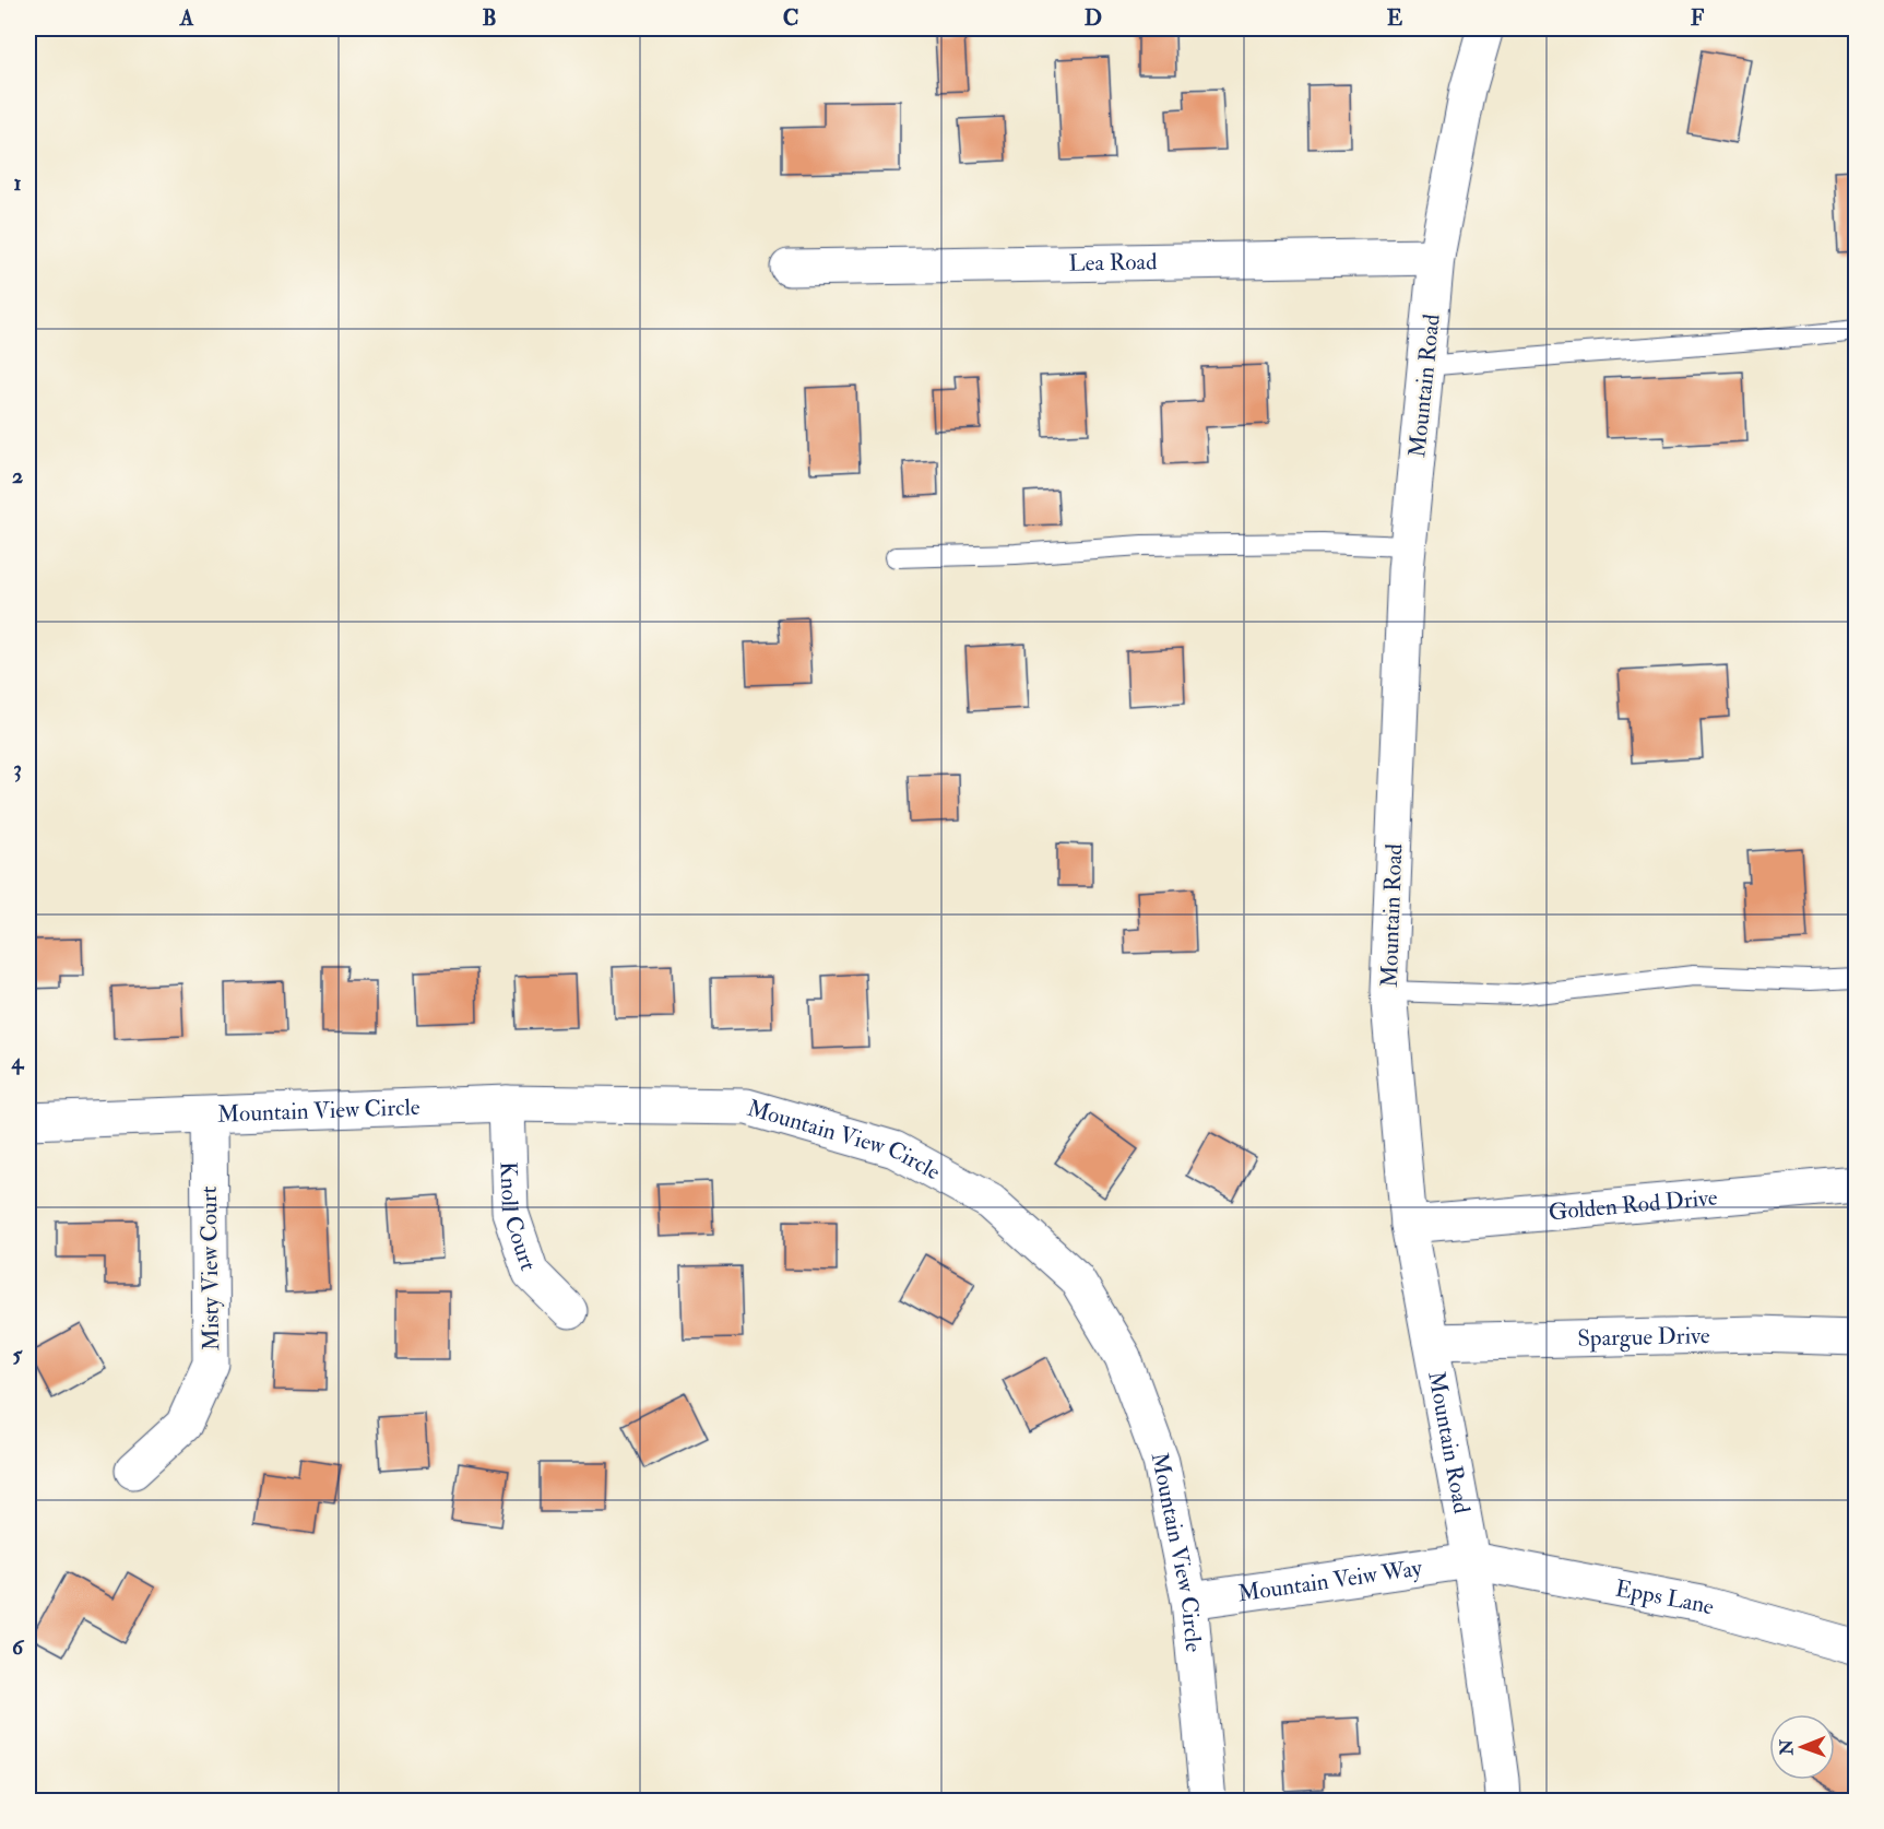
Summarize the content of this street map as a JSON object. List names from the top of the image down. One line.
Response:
{"streets":{"street":["Lea Road","Mountain Road","Mountain View Circle","Golden Rod Drive","Knoll Court","Misty View Court","Spargue Drive","Mountain Veiw Way","Epps Lane"]},"crossings":[["Lea Road","Mountain Road"],["Mountain Road","Golden Rod Drive"],["Mountain Road","Spargue Drive"],["Mountain Road","Mountain Veiw Way"],["Mountain Road","Epps Lane"],["Mountain View Circle","Knoll Court"],["Mountain View Circle","Misty View Court"],["Mountain View Circle","Mountain Veiw Way"],["Mountain Veiw Way","Epps Lane"]],"north":"left","grid":{"columns":["A","B","C","D","E","F"],"rows":["1","2","3","4","5","6"]}}
